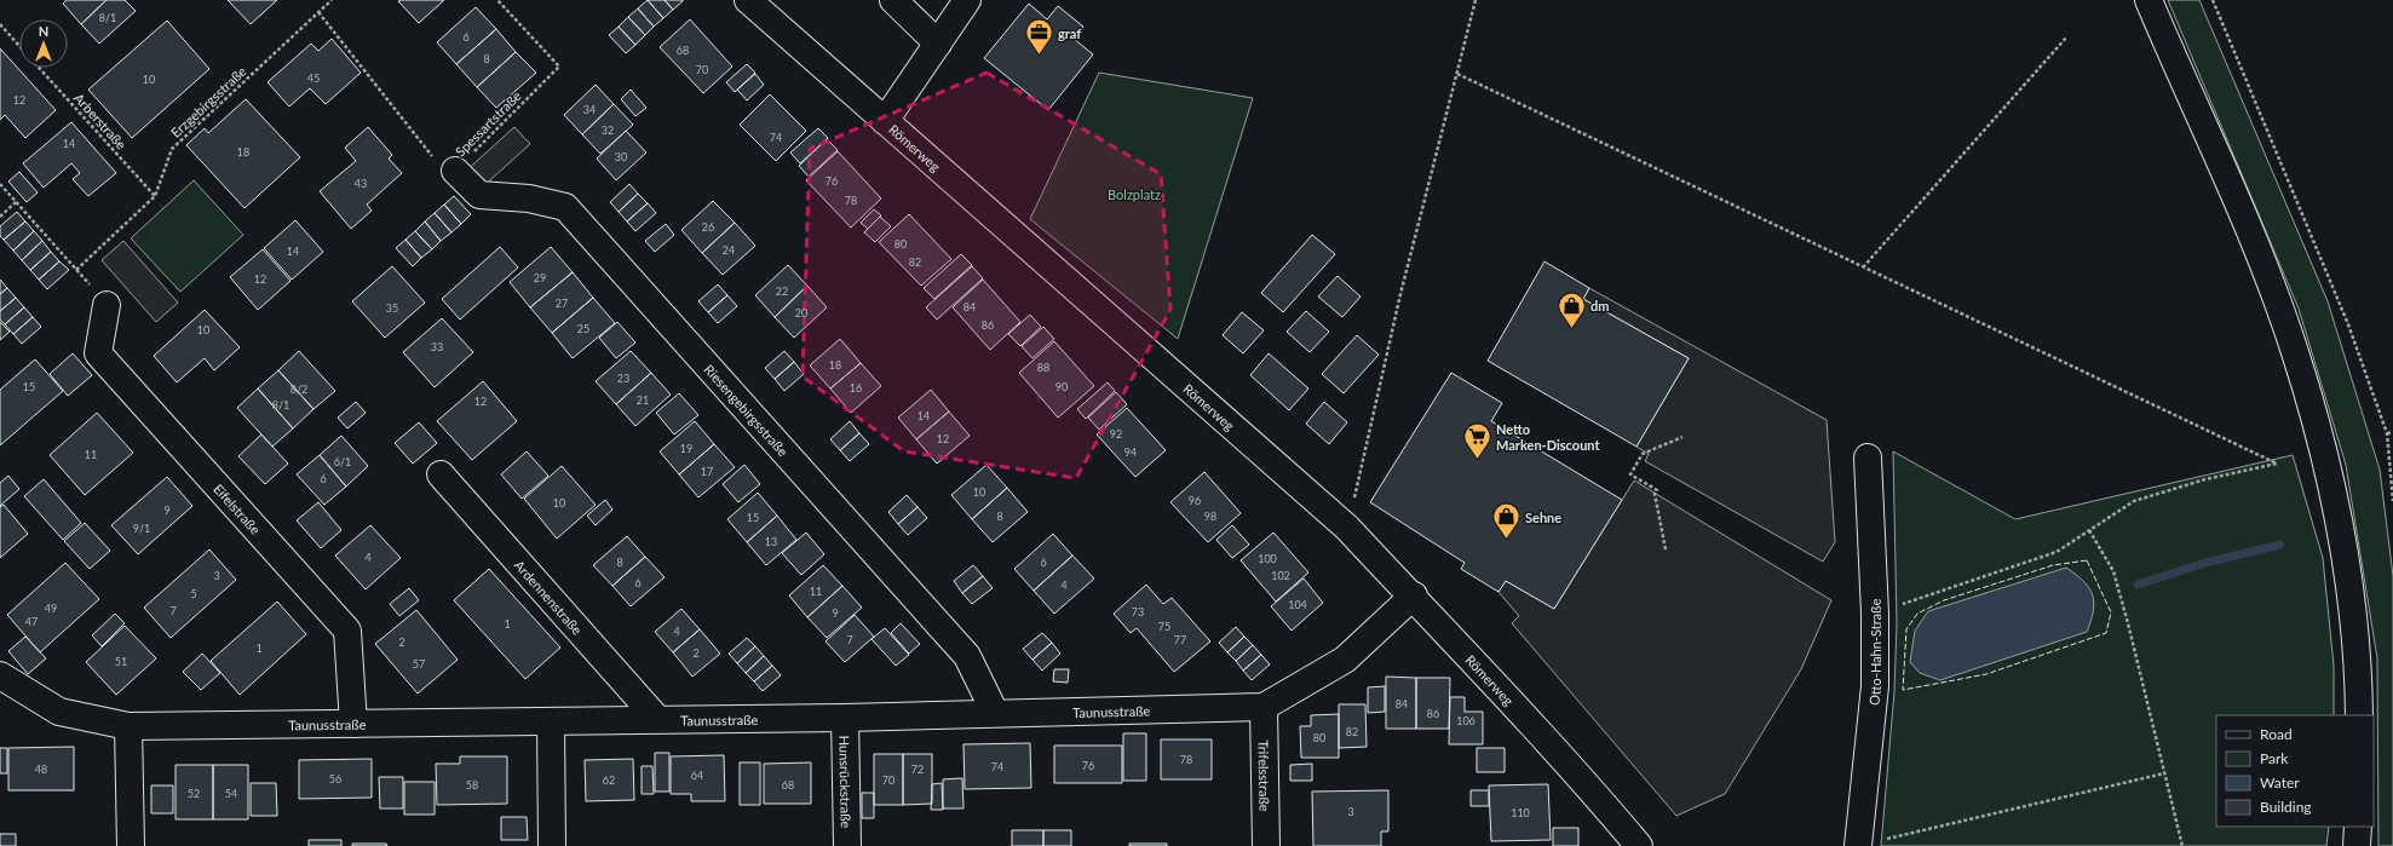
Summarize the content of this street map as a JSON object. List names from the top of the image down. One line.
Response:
{"streets":{"street":["Römerweg","Riesengebirgsstraße","Eifelstraße","Ardennenstraße","Otto-Hahn-Straße","Taunusstraße","Trifelsstraße","Hunsrückstraße"],"path":["Erzgebirgsstraße","Arberstraße","Spessartstraße"]},"crossings":[["Erzgebirgsstraße","Arberstraße"],["Erzgebirgsstraße","Spessartstraße"],["Spessartstraße","Riesengebirgsstraße"],["Römerweg","Taunusstraße"],["Riesengebirgsstraße","Taunusstraße"],["Eifelstraße","Taunusstraße"],["Ardennenstraße","Taunusstraße"],["Taunusstraße","Trifelsstraße"],["Taunusstraße","Hunsrückstraße"]],"parks":["Bolzplatz"],"places":{"office":["graf"],"shop":["dm","Sehne"],"supermarket":["Netto Marken-Discount"]},"house_numbers":["8/1","6","68","8","70","45","10","12","34","32","74","14","18","30","76","43","78","26","80","24","14","82","29","12","22","27","84","35","20","86","25","10","33","18","88","23","15","90","16","8/2","21","12","8/1","14","92","12","19","94","11","6/1","17","6","10","96","10","9","8","98","15","9/1","13","4","100","8","6","3","102","6","4","11","5","104","49","7","73","9","47","1","75","4","7","77","2","1","2","51","57","84","86","106","82","80","78","76","74","48","72","64","56","62","70","58","68","52","54","3","110"],"legend":["Road","Park","Water","Building"],"north":"top"}
